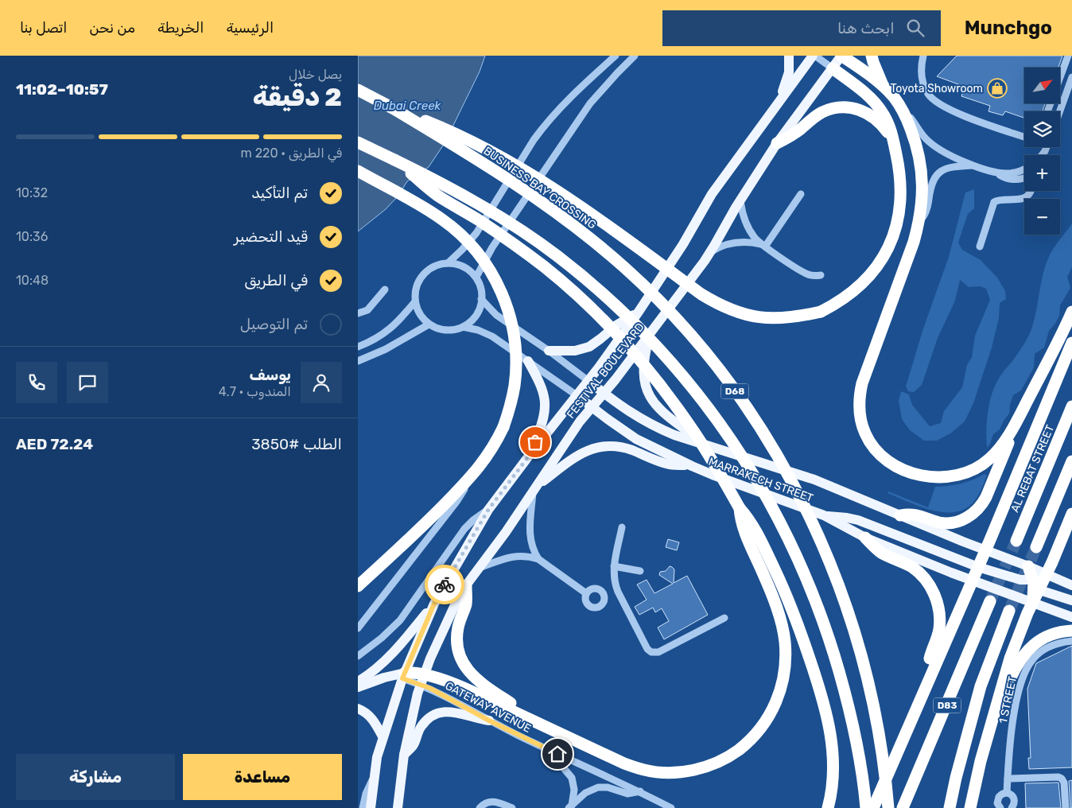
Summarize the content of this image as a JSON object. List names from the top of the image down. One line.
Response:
{"streets":{"highway":["BUSINESS BAY CROSSING","D68","AL REBAT STREET","D83"],"main road":["FESTIVAL BOULEVARD","MARRAKECH STREET"],"street":["1 STREET","GATEWAY AVENUE"]},"crossings":[["FESTIVAL BOULEVARD","MARRAKECH STREET"],["FESTIVAL BOULEVARD","GATEWAY AVENUE"]],"water":["Dubai Creek"],"places":{"shop":["Toyota Showroom"]},"north":"top right","page":{"header":"Munchgo","search":"ابحث هنا","nav":["الرئيسية","الخريطة","من نحن","اتصل بنا"],"heading":["2 دقيقة","يصل خلال","10:57–11:02"],"panel":["يوسف","المندوب · 4.7","الطلب #3850","AED 72.24"],"map_buttons":["+","−"],"bar":"في الطريق · 220 m","list":[["تم التأكيد","10:32"],["قيد التحضير","10:36"],["في الطريق","10:48"],"تم التوصيل"],"buttons":["مساعدة","مشاركة"]}}
